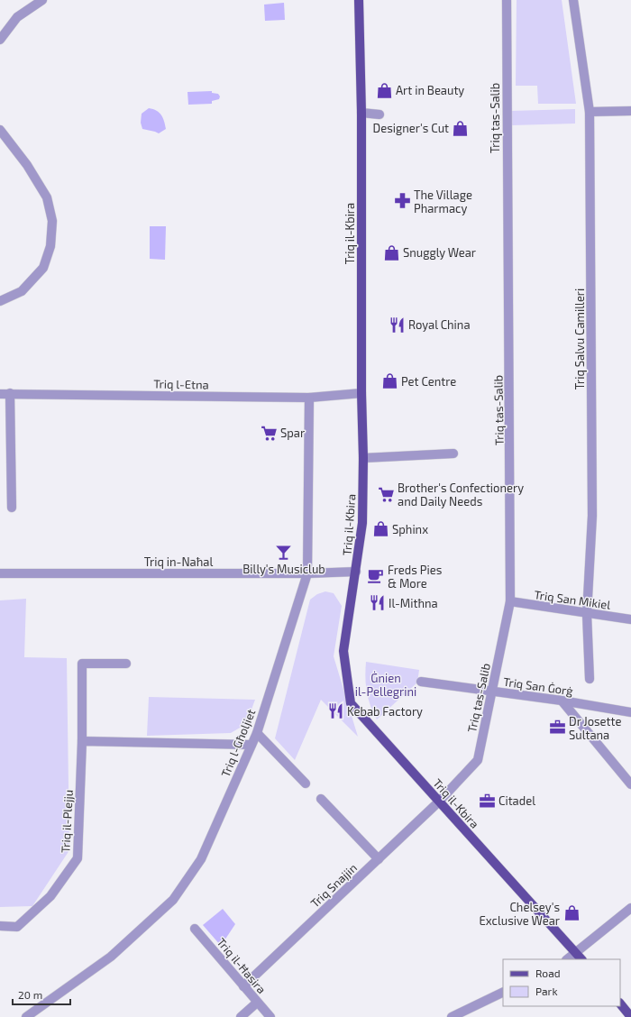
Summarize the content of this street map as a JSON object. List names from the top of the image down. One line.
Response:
{"streets":{"main road":["Triq il-Kbira"],"street":["Triq tas-Salib","Triq Salvu Camilleri","Triq l-Etna","Triq in-Naħal","Triq San Mikiel","Triq San Ġorġ","Triq l-Għoljiet","Triq il-Plejju","Triq Snajjin","Triq il-Ħasira"]},"crossings":[["Triq tas-Salib","Triq il-Kbira"],["Triq tas-Salib","Triq San Mikiel"],["Triq tas-Salib","Triq San Ġorġ"],["Triq tas-Salib","Triq Snajjin"],["Triq il-Kbira","Triq l-Etna"],["Triq il-Kbira","Triq in-Naħal"],["Triq il-Kbira","Triq Snajjin"],["Triq Salvu Camilleri","Triq San Mikiel"],["Triq l-Etna","Triq l-Għoljiet"],["Triq in-Naħal","Triq l-Għoljiet"],["Triq Snajjin","Triq il-Ħasira"]],"parks":["Ġnien il-Pellegrini"],"places":{"shop":["Art in Beauty","Designer's Cut","Snuggly Wear","Pet Centre","Sphinx","Chelsey's Exclusive Wear"],"pharmacy":["The Village Pharmacy"],"restaurant":["Royal China","Il-Mitħna","Kebab Factory"],"supermarket":["Spar","Brother's Confectionery and Daily Needs"],"bar":["Billy's Musiclub"],"cafe":["Freds Pies & More"],"office":["Dr Josette Sultana","Citadel"]},"legend":["Road","Park"],"scale_bar":"20 m"}
